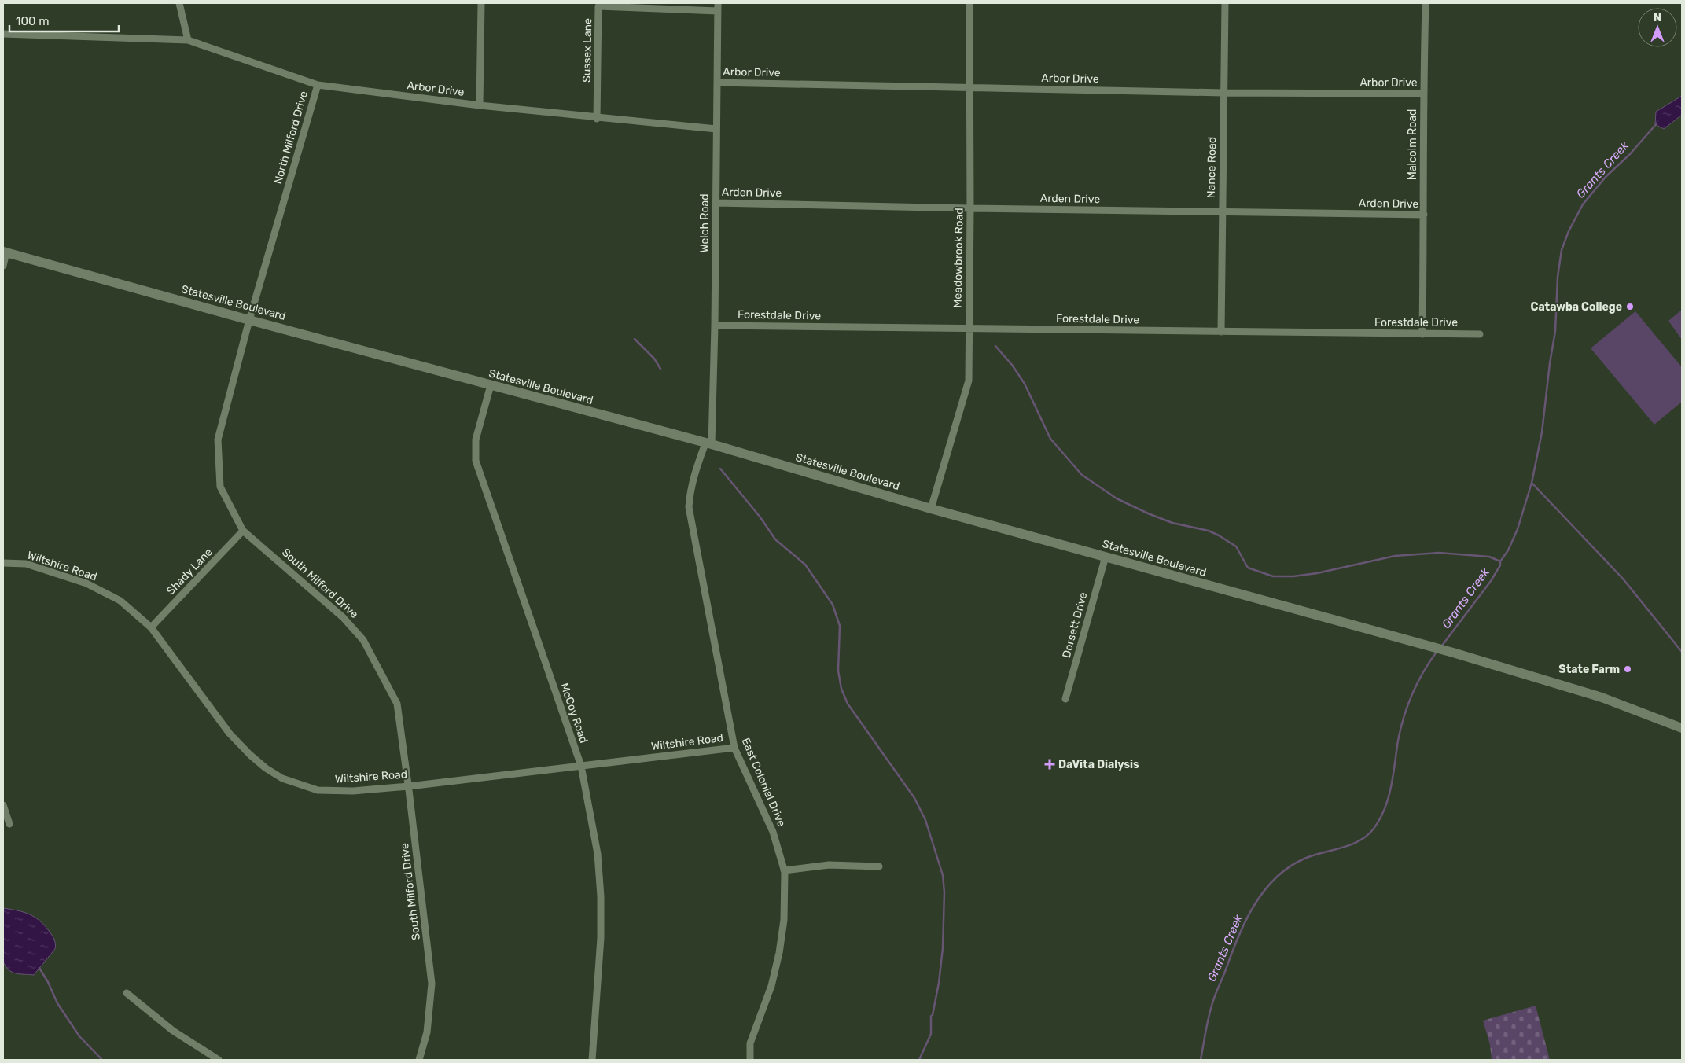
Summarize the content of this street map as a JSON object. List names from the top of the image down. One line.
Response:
{"streets":{"main road":["Statesville Boulevard"],"street":["Sussex Lane","Arbor Drive","North Milford Drive","Malcolm Road","Nance Road","Arden Drive","Welch Road","Meadowbrook Road","Forestdale Drive","Wiltshire Road","Shady Lane","South Milford Drive","Dorsett Drive","McCoy Road","East Colonial Drive"]},"crossings":[["Sussex Lane","Arbor Drive"],["Sussex Lane","Welch Road"],["Arbor Drive","North Milford Drive"],["Arbor Drive","Malcolm Road"],["Arbor Drive","Nance Road"],["Arbor Drive","Welch Road"],["Arbor Drive","Meadowbrook Road"],["North Milford Drive","Statesville Boulevard"],["North Milford Drive","South Milford Drive"],["Malcolm Road","Arden Drive"],["Malcolm Road","Forestdale Drive"],["Nance Road","Arden Drive"],["Nance Road","Forestdale Drive"],["Arden Drive","Welch Road"],["Arden Drive","Meadowbrook Road"],["Welch Road","Statesville Boulevard"],["Welch Road","Forestdale Drive"],["Welch Road","East Colonial Drive"],["Meadowbrook Road","Statesville Boulevard"],["Meadowbrook Road","Forestdale Drive"],["Statesville Boulevard","South Milford Drive"],["Statesville Boulevard","Dorsett Drive"],["Statesville Boulevard","McCoy Road"],["Statesville Boulevard","East Colonial Drive"],["Wiltshire Road","Shady Lane"],["Wiltshire Road","South Milford Drive"],["Wiltshire Road","McCoy Road"],["Wiltshire Road","East Colonial Drive"],["Shady Lane","South Milford Drive"]],"water":["Grants Creek"],"places":{"other":["Catawba College","State Farm"],"health":["DaVita Dialysis"]},"scale_bar":"100 m","north":"top"}
